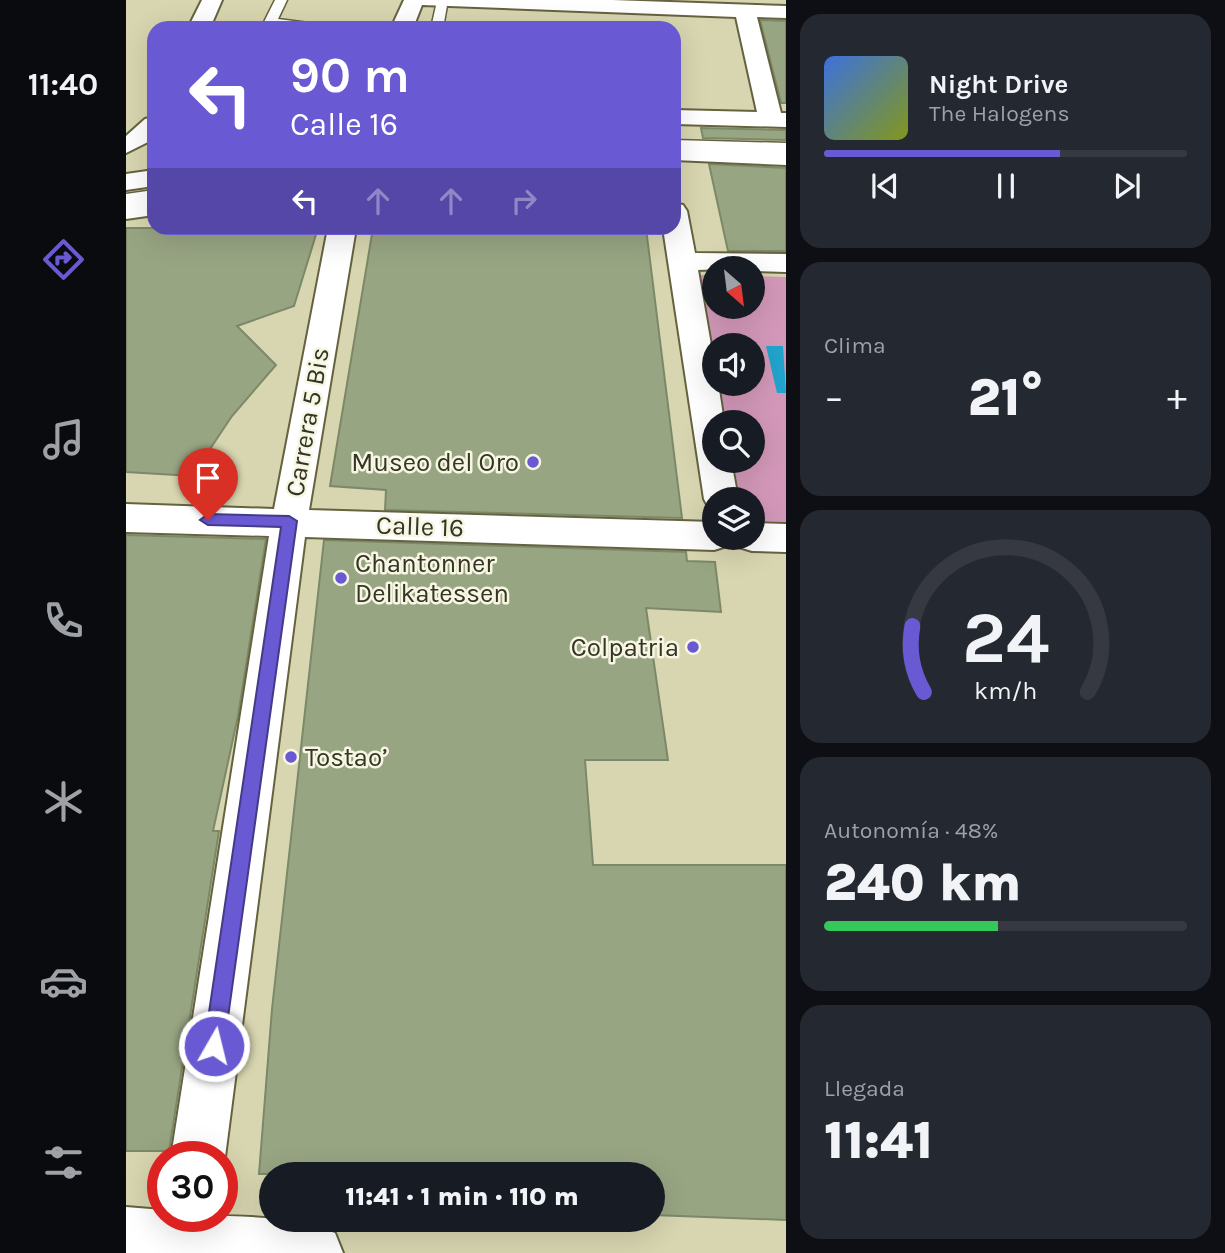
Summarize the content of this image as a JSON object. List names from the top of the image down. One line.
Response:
{"streets":{"street":["Carrera 5 Bis","Calle 16"]},"crossings":[["Carrera 5 Bis","Calle 16"]],"places":["Museo del Oro","Chantonner Delikatessen","Colpatria","Tostao’"],"north":"bottom right","page":{"tabs":"11:40","turn":["90 m","Calle 16"],"song":["Night Drive","The Halogens"],"tile":["Clima",["Autonomía · 48%","240 km"],["Llegada","11:41"]],"heat":["−","21°","+"],"limit":"30","trip":"11:41 · 1 min · 110 m","gauge":["24","km/h"]}}
